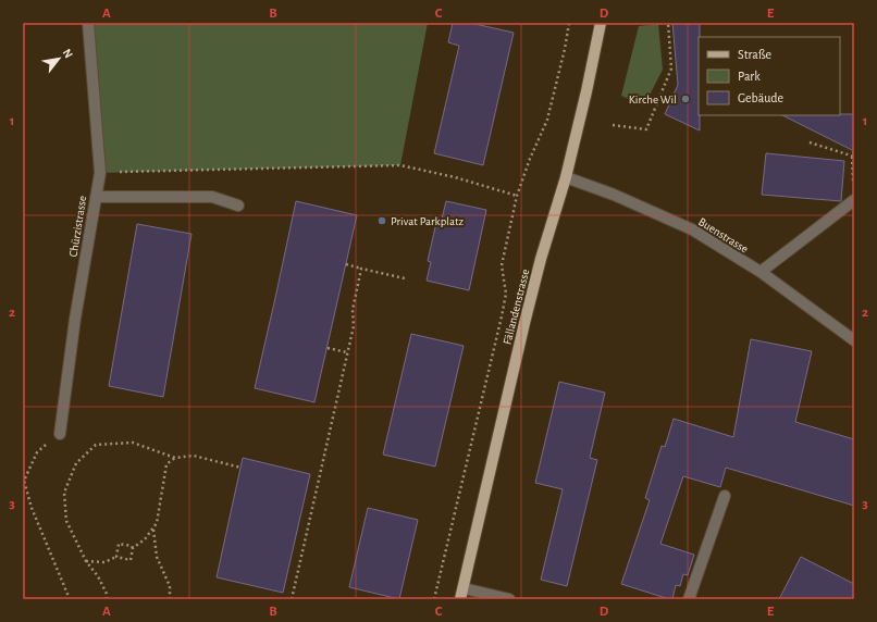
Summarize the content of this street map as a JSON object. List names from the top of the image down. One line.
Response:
{"streets":{"main road":["Fällandenstrasse"],"street":["Chürzistrasse","Buenstrasse"]},"crossings":[["Buenstrasse","Fällandenstrasse"]],"places":["Kirche Wil","Privat Parkplatz"],"legend":["Straße","Park","Gebäude"],"north":"top right","grid":{"columns":["A","B","C","D","E"],"rows":["1","2","3"]}}
